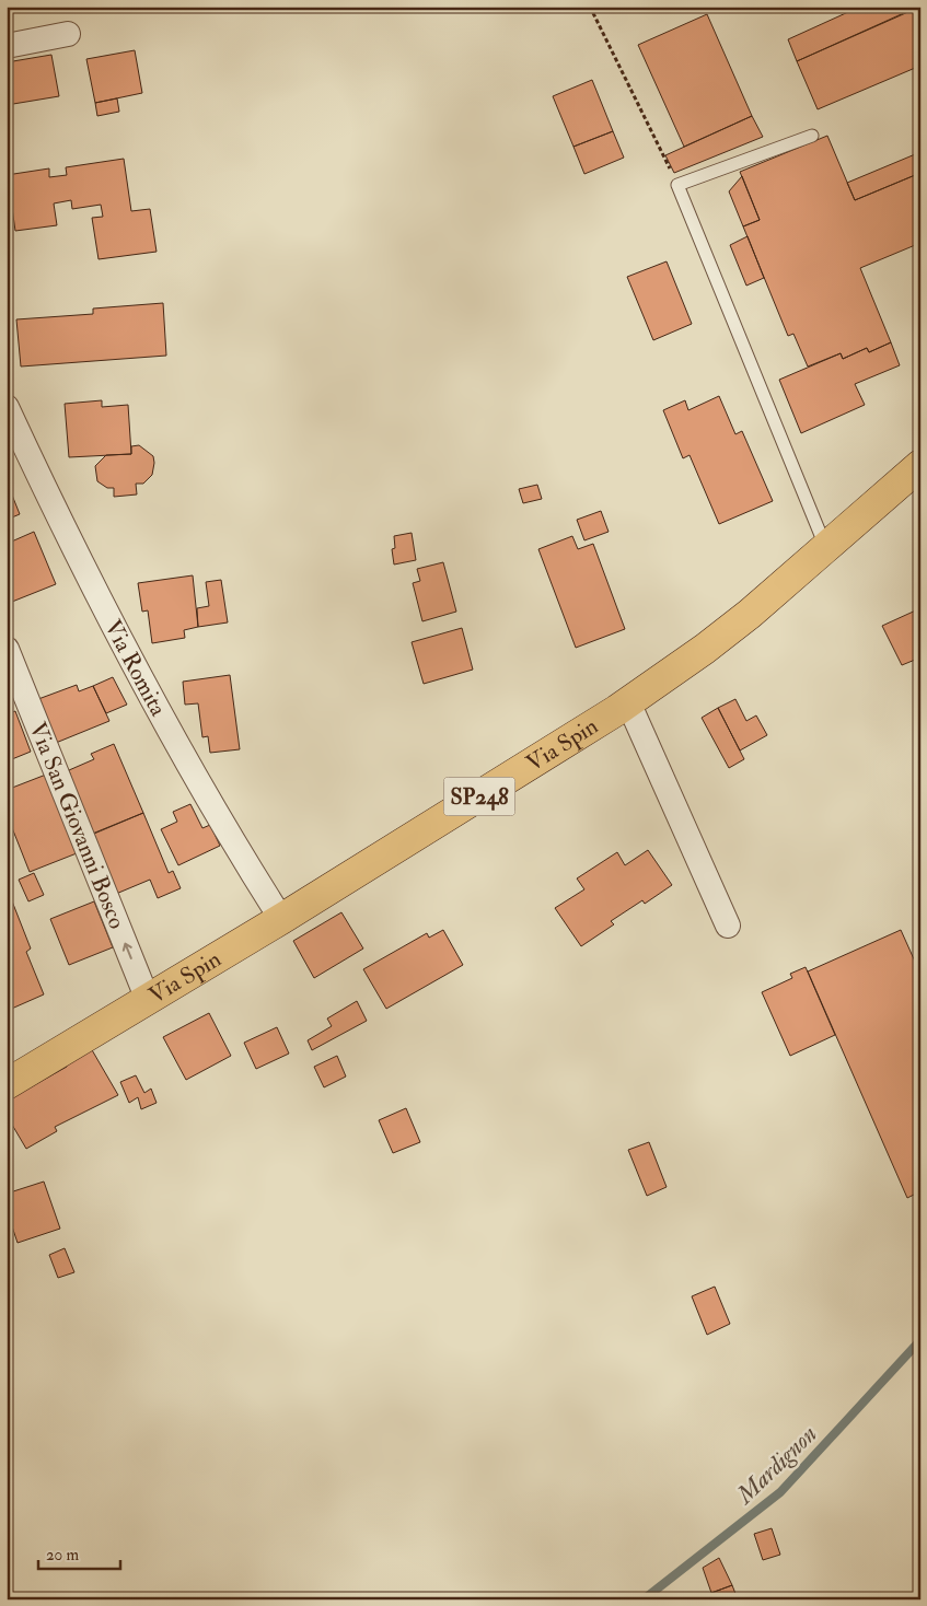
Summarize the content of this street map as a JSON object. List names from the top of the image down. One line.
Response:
{"streets":{"main road":["Via Spin","SP248"],"street":["Via Romita","Via San Giovanni Bosco"]},"crossings":[["Via Romita","Via Spin"],["Via Spin","Via San Giovanni Bosco"]],"one_way":["Via San Giovanni Bosco"],"water":["Mardignon"],"scale_bar":"20 m"}
